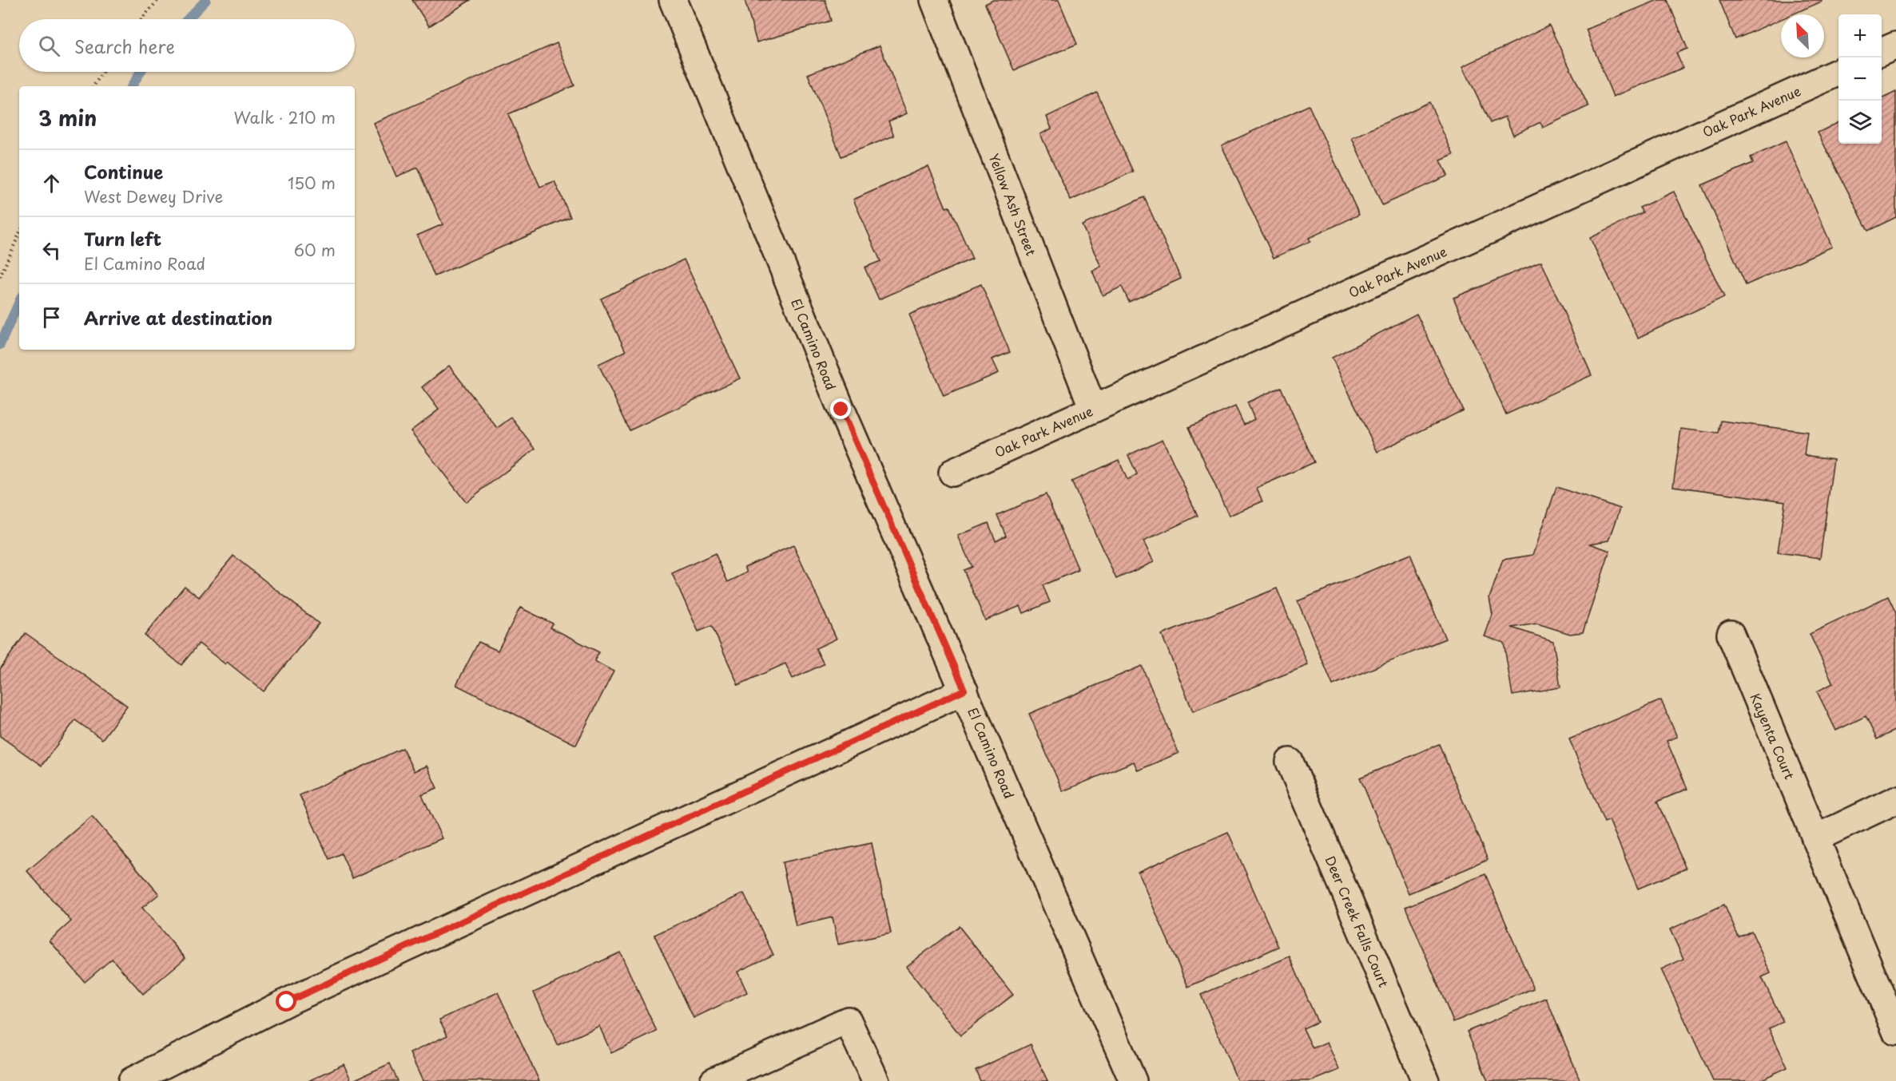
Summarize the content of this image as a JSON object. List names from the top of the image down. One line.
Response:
{"streets":{"street":["Oak Park Avenue","Yellow Ash Street","El Camino Road","Kayenta Court","Deer Creek Falls Court"]},"crossings":[["Oak Park Avenue","Yellow Ash Street"]],"north":"top left","page":{"map_buttons":["+","−"],"search":"Search here","heading":["3 min","Walk · 210 m"],"list":[["Continue","West Dewey Drive","150 m"],["Turn left","El Camino Road","60 m"],"Arrive at destination"]}}
